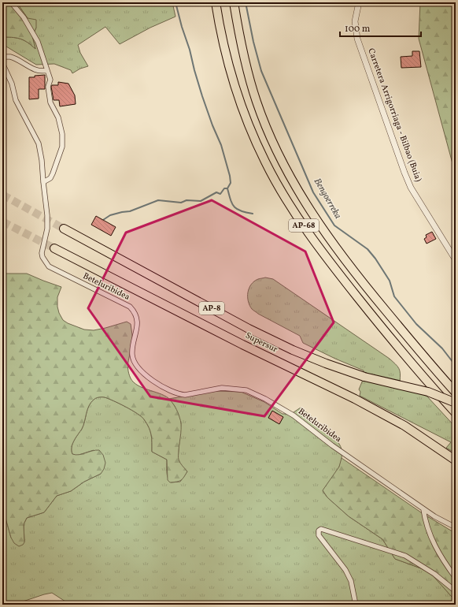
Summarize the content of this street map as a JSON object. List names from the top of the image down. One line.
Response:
{"streets":{"highway":["AP-68","AP-8","Supersur"],"street":["Carretera Arrigorriaga - Bilbao (Buia)","Beteluribidea"]},"water":["Bengoerreka"],"scale_bar":"100 m"}
